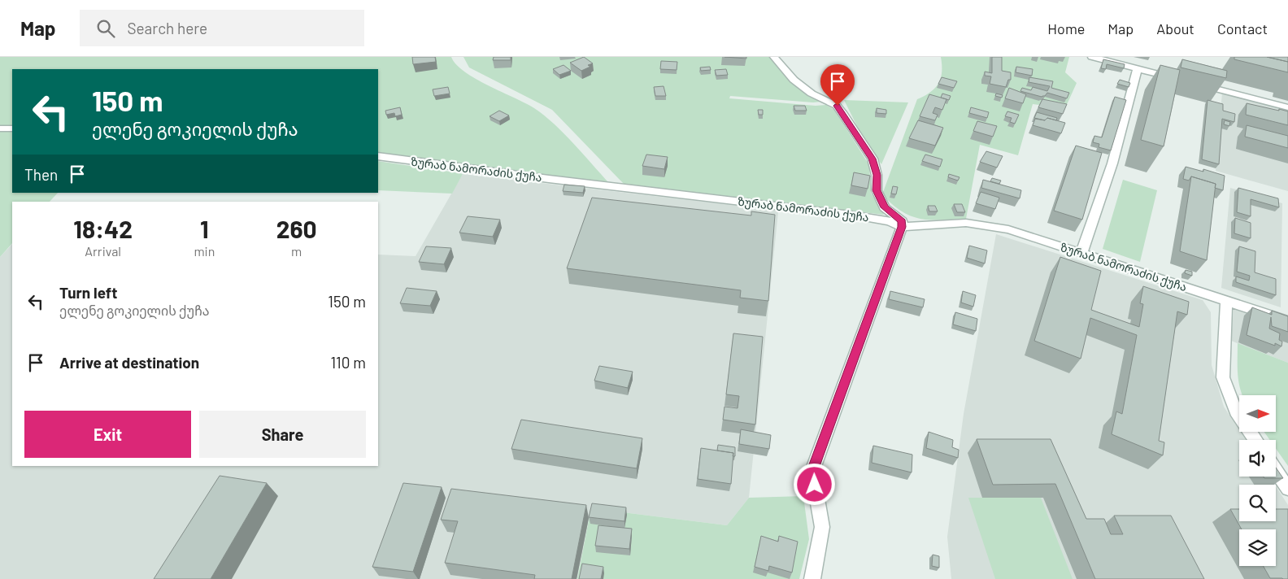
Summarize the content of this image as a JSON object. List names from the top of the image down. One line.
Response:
{"streets":{"street":["ზურაბ ნამორაძის ქუჩა"]},"north":"right","page":{"header":"Map","search":"Search here","nav":["Home","Map","About","Contact"],"turn":["150 m","ელენე გოკიელის ქუჩა"],"then":"Then","eta":["18:42","Arrival","1","min","260","m"],"list":[{"name":"Turn left","note":"ელენე გოკიელის ქუჩა","value":"150 m"},{"name":"Arrive at destination","value":"110 m"}],"buttons":["Exit","Share"]}}
